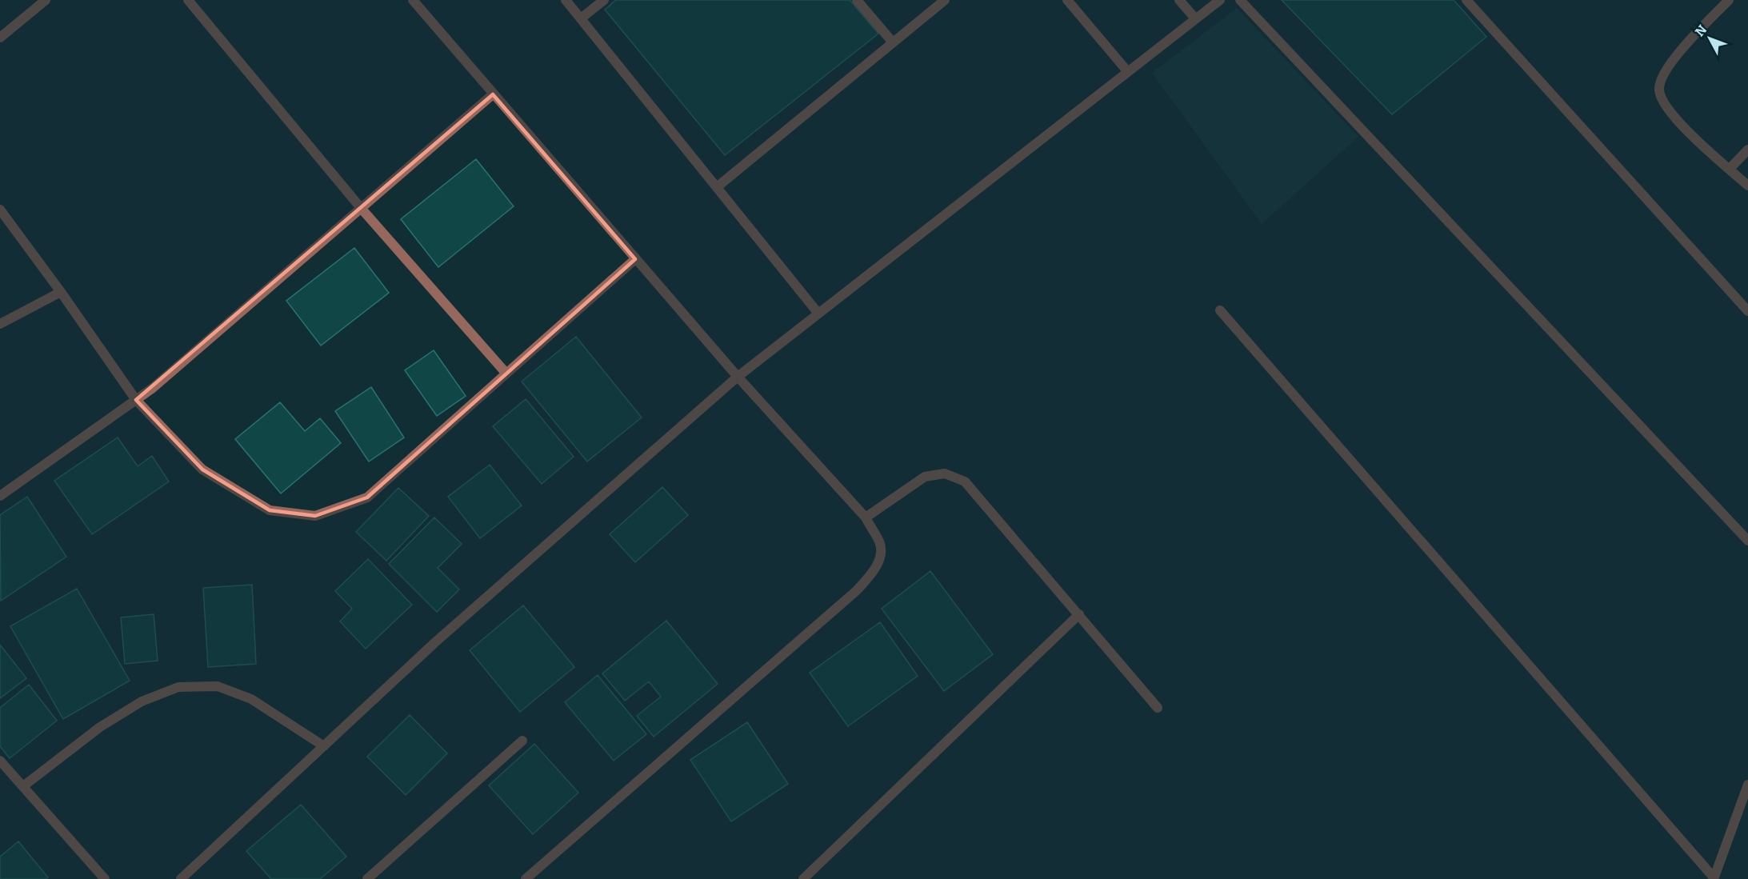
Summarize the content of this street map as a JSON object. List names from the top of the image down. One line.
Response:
{"north":"top left"}
